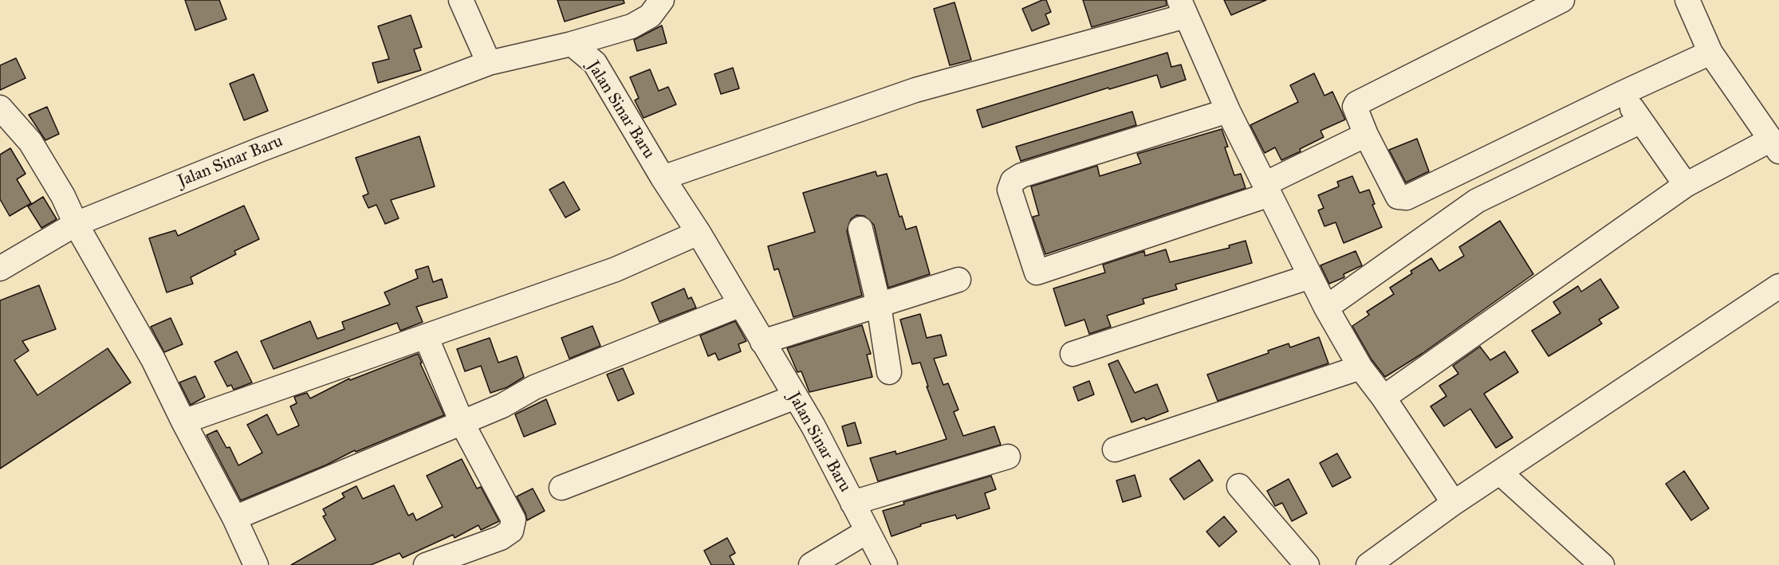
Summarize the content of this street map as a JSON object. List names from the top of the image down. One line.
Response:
{"streets":{"street":["Jalan Sinar Baru"]}}
